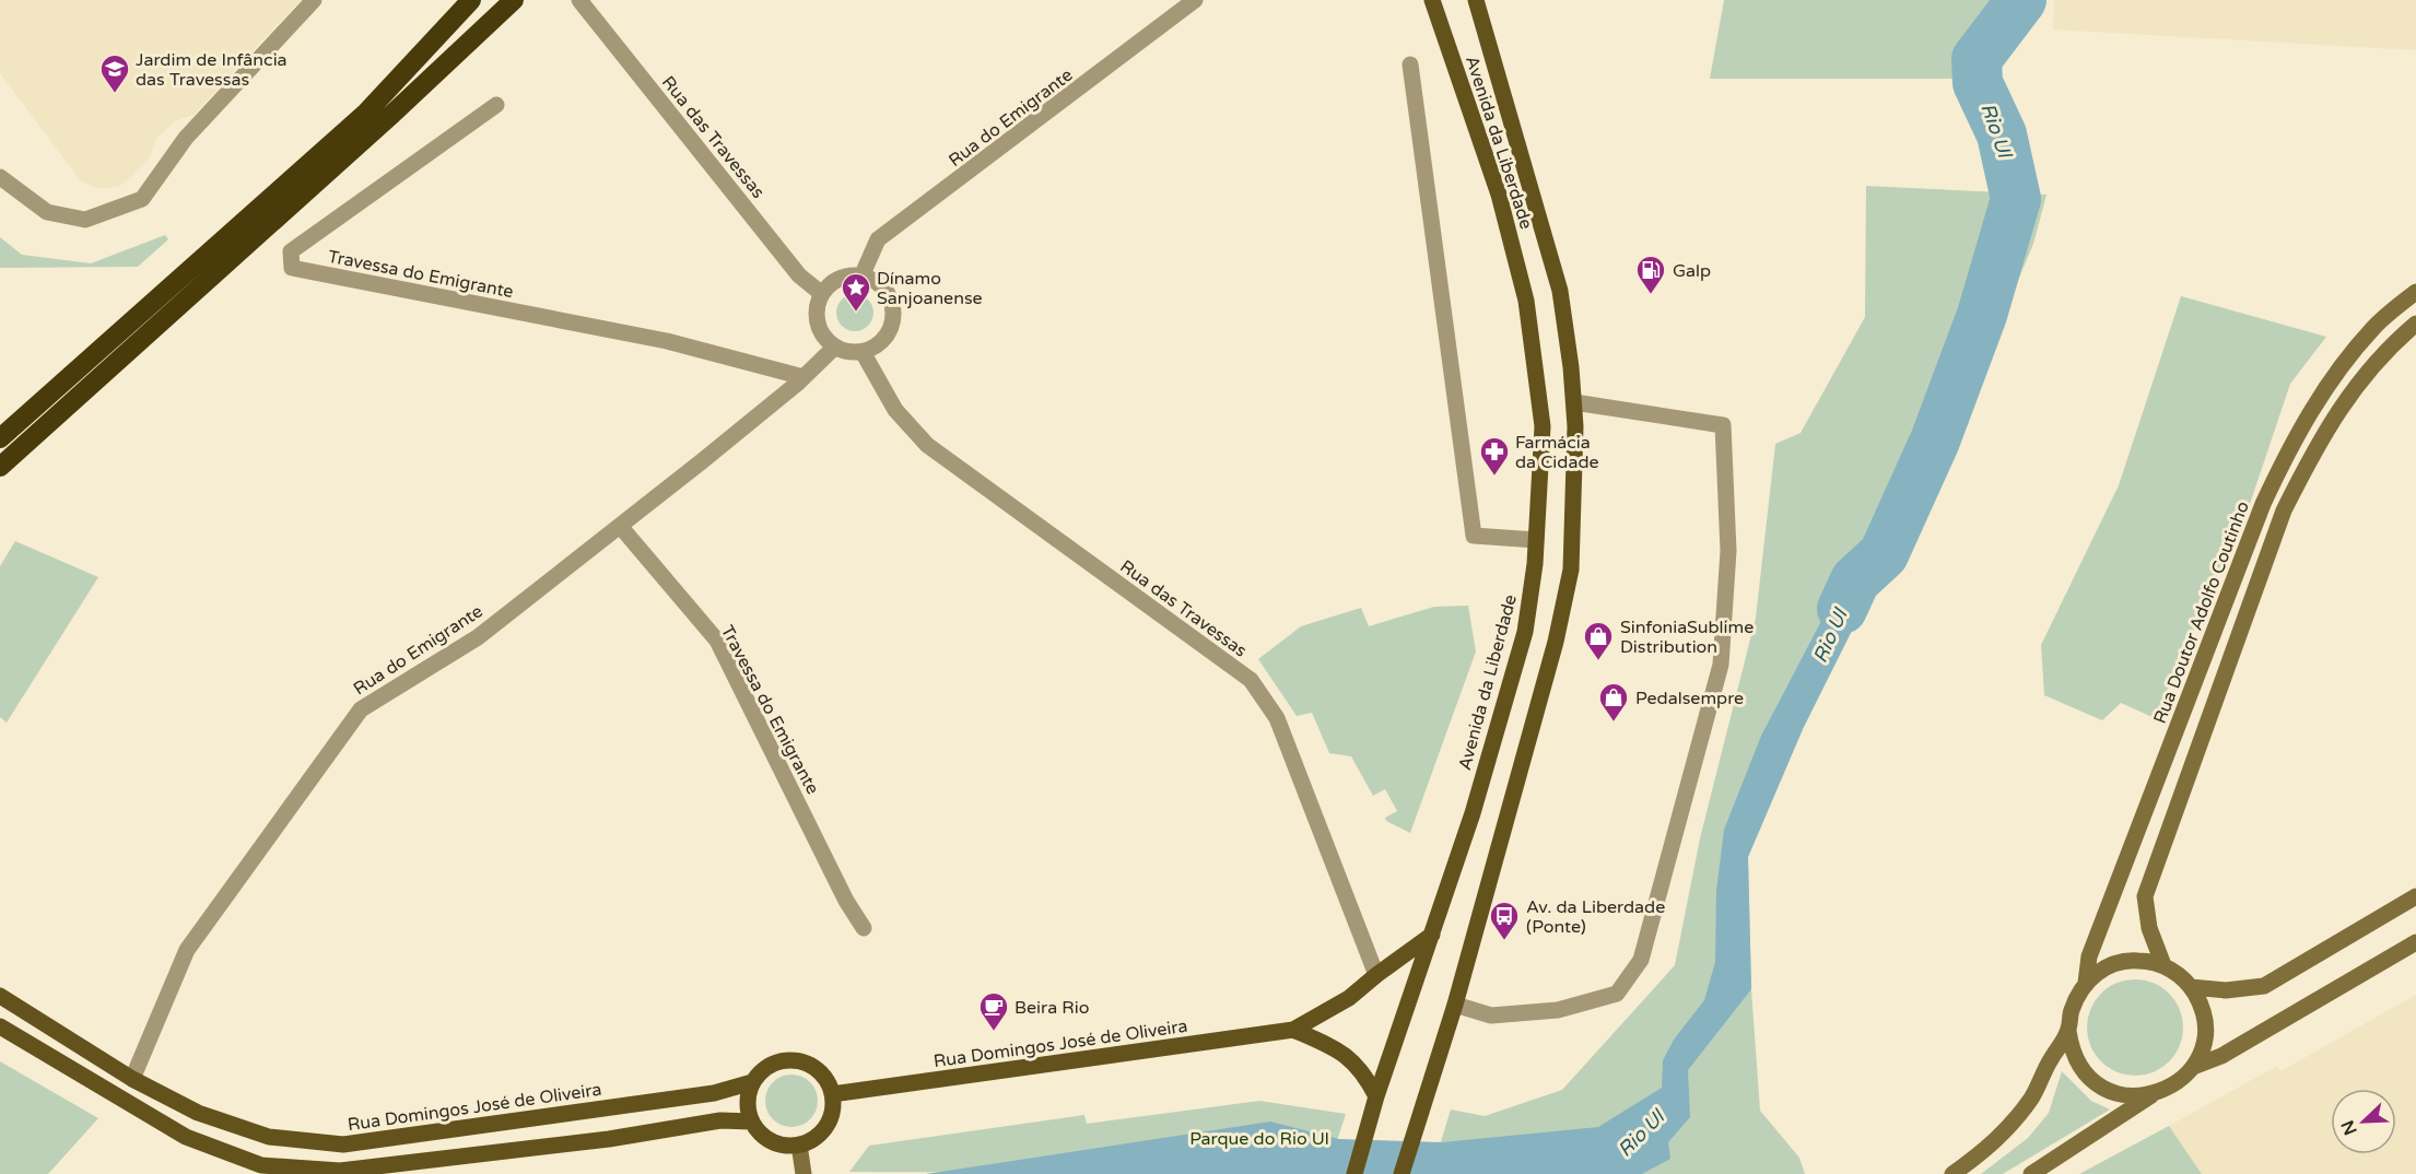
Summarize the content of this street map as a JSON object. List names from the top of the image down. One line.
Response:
{"streets":{"main road":["Avenida da Liberdade","Rua Doutor Adolfo Coutinho","Rua Domingos José de Oliveira"],"street":["Rua do Emigrante","Rua das Travessas","Travessa do Emigrante"]},"crossings":[["Rua do Emigrante","Rua das Travessas"],["Rua do Emigrante","Travessa do Emigrante"],["Rua do Emigrante","Rua Domingos José de Oliveira"],["Rua das Travessas","Rua Domingos José de Oliveira"],["Avenida da Liberdade","Rua Domingos José de Oliveira"]],"water":["Rio Ul"],"parks":["Parque do Rio Ul"],"places":{"school or university":["Jardim de Infância das Travessas"],"fuel station":["Galp"],"place":["Dínamo Sanjoanense"],"pharmacy":["Farmácia da Cidade"],"shop":["SinfoniaSublime Distribution","Pedalsempre"],"bus stop":["Av. da Liberdade (Ponte)"],"cafe":["Beira Rio"]},"north":"bottom left"}
